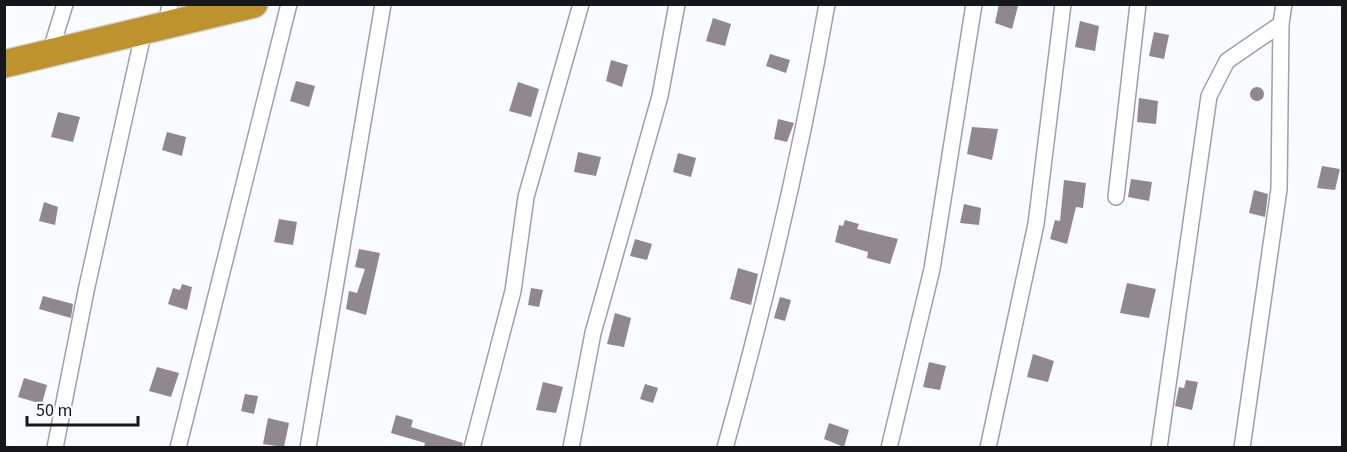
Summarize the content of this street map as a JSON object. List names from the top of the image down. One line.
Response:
{"scale_bar":"50 m"}
